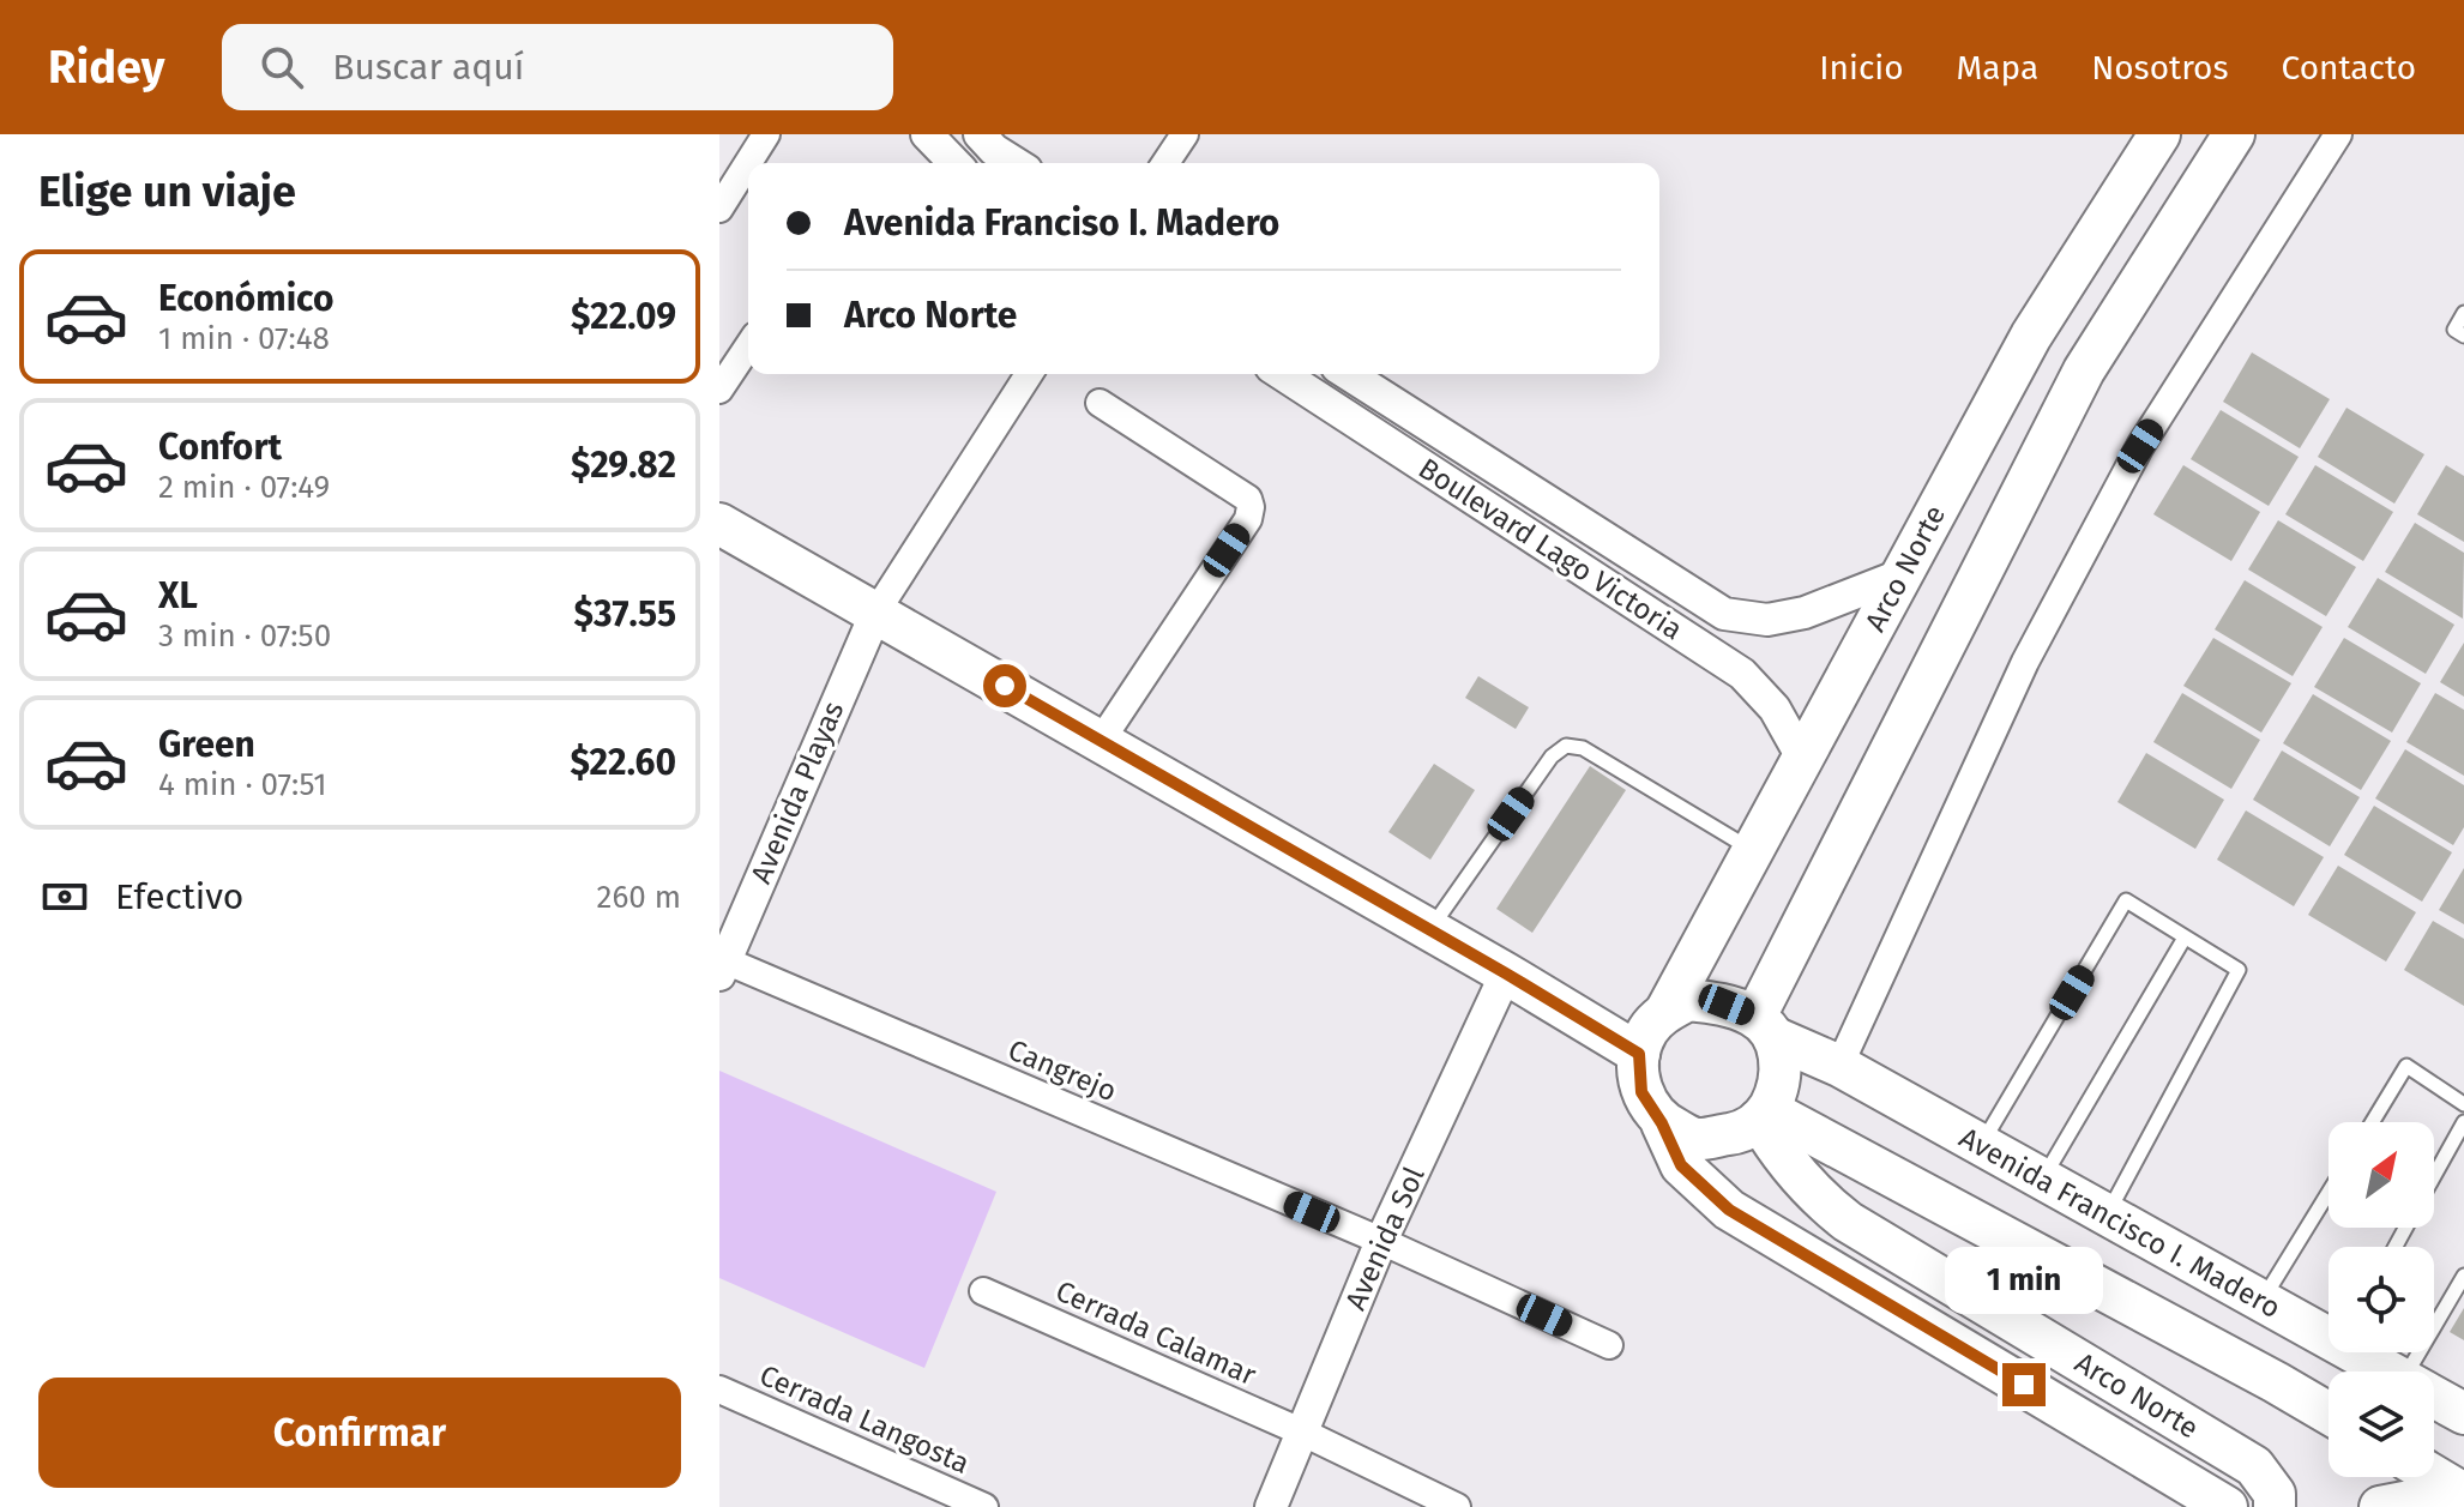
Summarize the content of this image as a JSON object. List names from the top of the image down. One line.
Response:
{"streets":{"main road":["Arco Norte","Avenida Francisco I. Madero"],"street":["Boulevard Lago Victoria","Avenida Playas","Cangrejo","Avenida Sol","Cerrada Calamar","Cerrada Langosta"]},"crossings":[["Boulevard Lago Victoria","Arco Norte"],["Arco Norte","Avenida Francisco I. Madero"],["Avenida Playas","Cangrejo"],["Cangrejo","Avenida Sol"],["Avenida Sol","Cerrada Calamar"]],"north":"top right","page":{"header":"Ridey","search":"Buscar aquí","nav":["Inicio","Mapa","Nosotros","Contacto"],"heading":"Elige un viaje","banner":["Avenida Franciso I. Madero","Arco Norte"],"list":[{"name":"Económico","note":"1 min · 07:48","value":"$22.09"},{"name":"Confort","note":"2 min · 07:49","value":"$29.82"},{"name":"XL","note":"3 min · 07:50","value":"$37.55"},{"name":"Green","note":"4 min · 07:51","value":"$22.60"}],"pay":["Efectivo","260 m"],"bubble":"1 min","buttons":"Confirmar"}}
